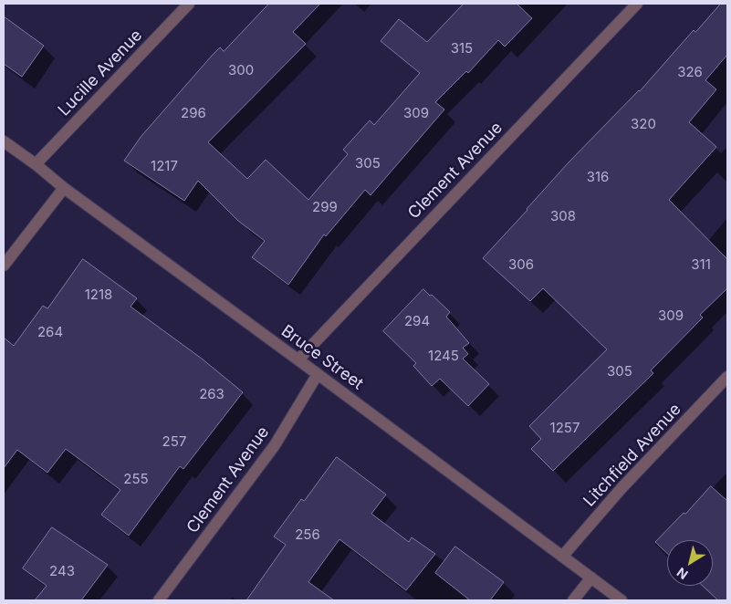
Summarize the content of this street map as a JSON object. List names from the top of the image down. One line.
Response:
{"streets":{"street":["Lucille Avenue","Clement Avenue","Bruce Street","Litchfield Avenue"]},"crossings":[["Lucille Avenue","Bruce Street"],["Clement Avenue","Bruce Street"],["Bruce Street","Litchfield Avenue"]],"house_numbers":["315","300","326","296","309","320","305","1217","316","299","308","306","311","1218","309","294","264","1245","305","263","1257","257","255","256","243"],"north":"bottom left"}
